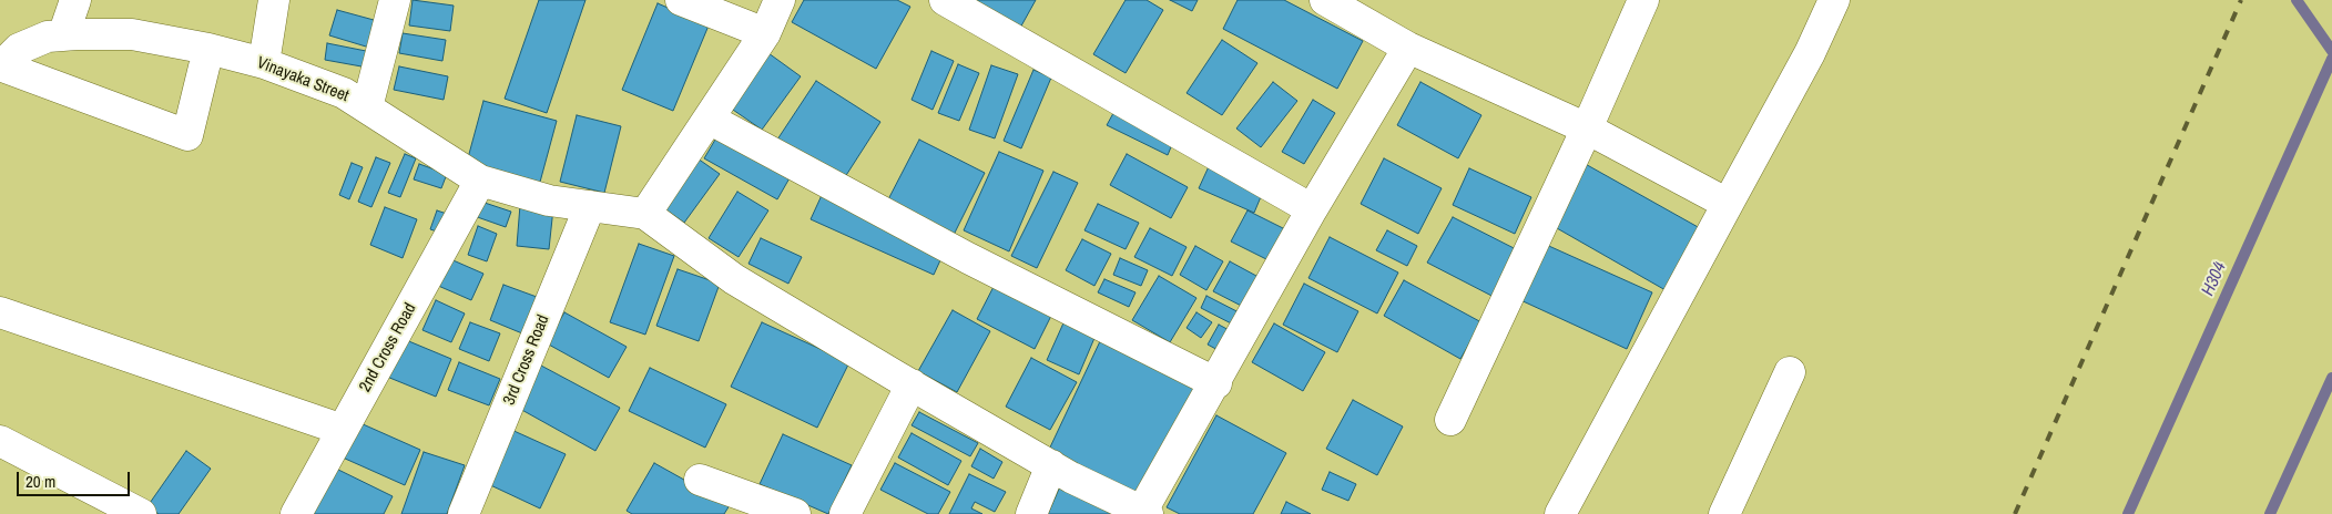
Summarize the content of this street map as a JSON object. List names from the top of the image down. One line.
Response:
{"streets":{"street":["Vinayaka Street","2nd Cross Road","3rd Cross Road"]},"crossings":[["Vinayaka Street","2nd Cross Road"],["Vinayaka Street","3rd Cross Road"]],"water":["H304"],"scale_bar":"20 m"}
